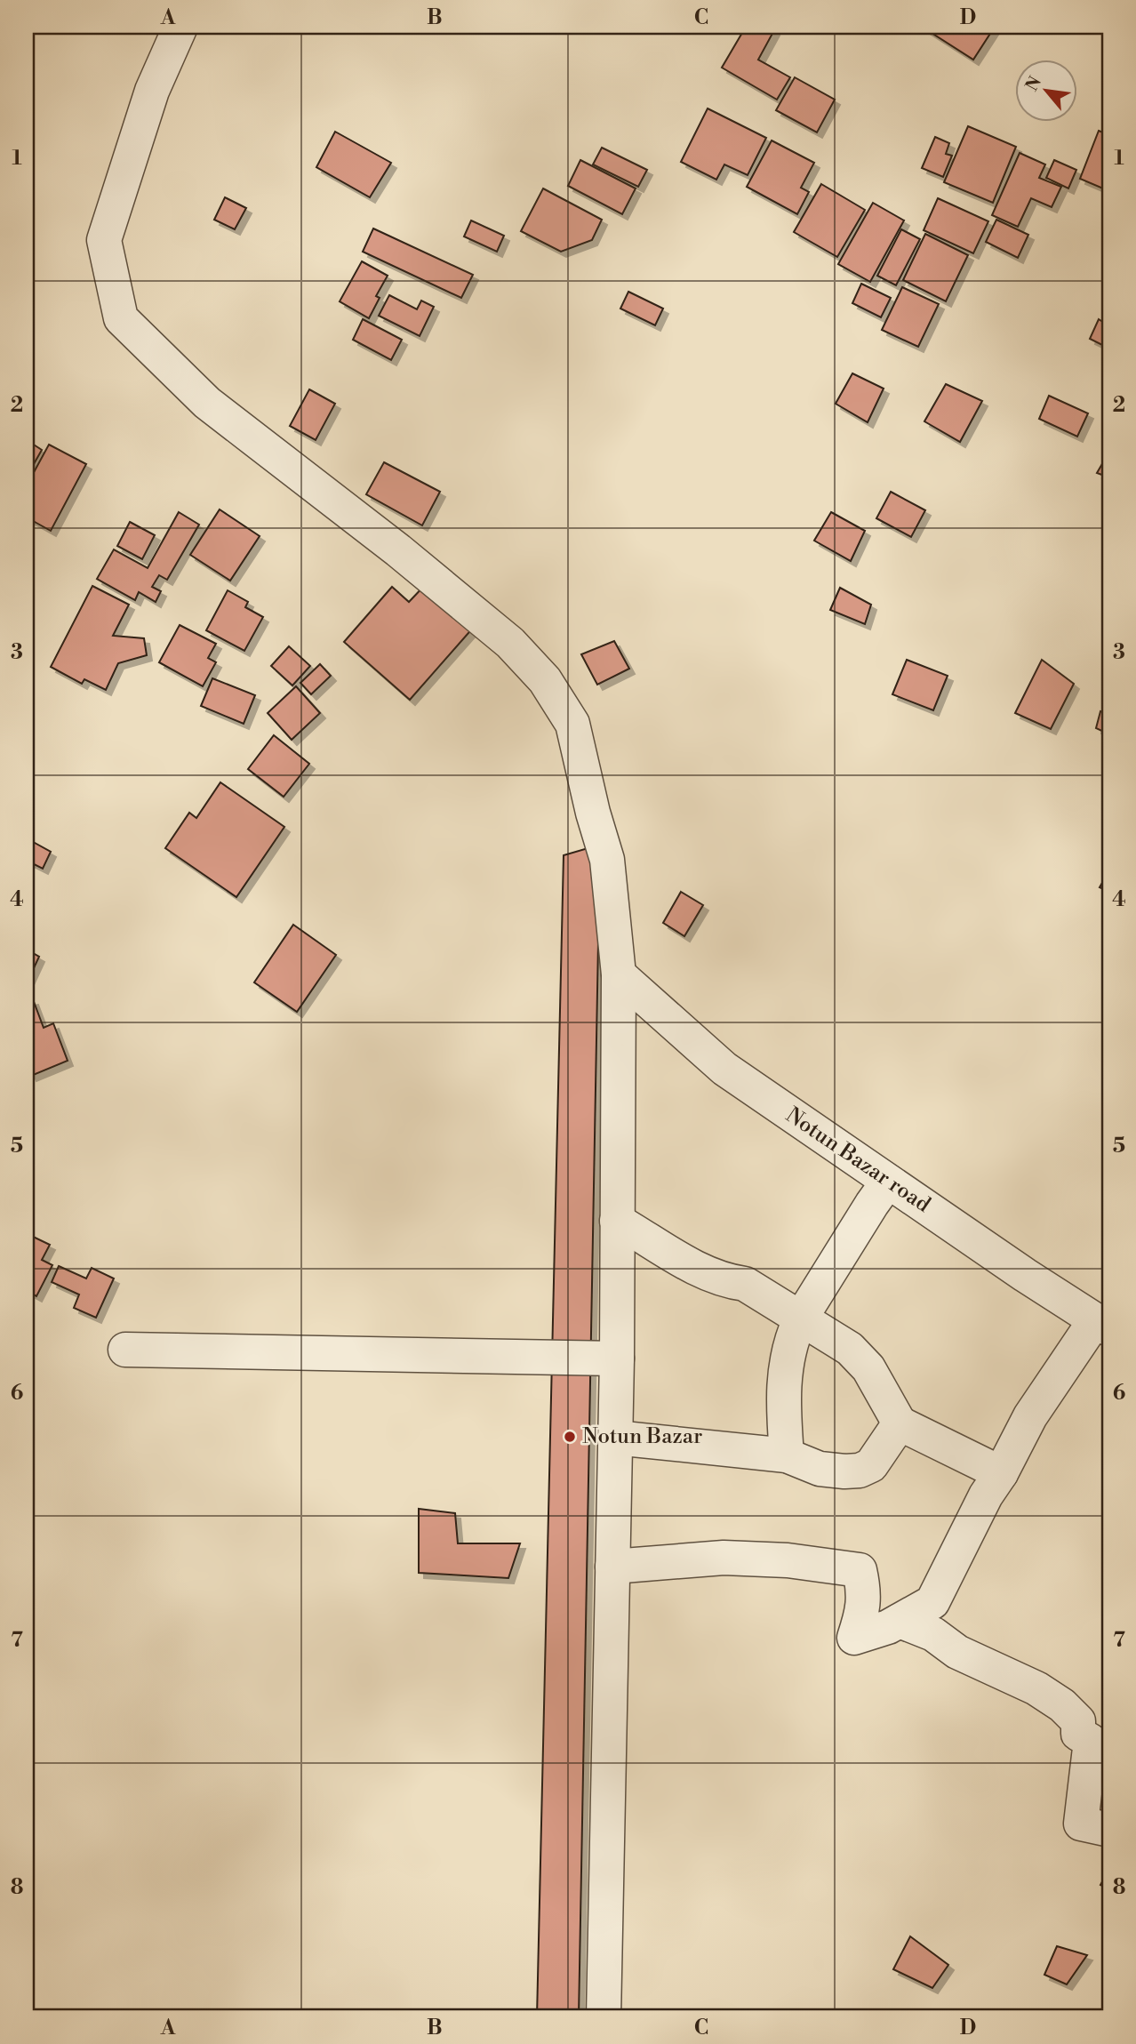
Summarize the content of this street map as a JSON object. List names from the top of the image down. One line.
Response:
{"streets":{"street":["Notun Bazar road"]},"places":["Notun Bazar"],"north":"top left","grid":{"columns":["A","B","C","D"],"rows":["1","2","3","4","5","6","7","8"]}}
